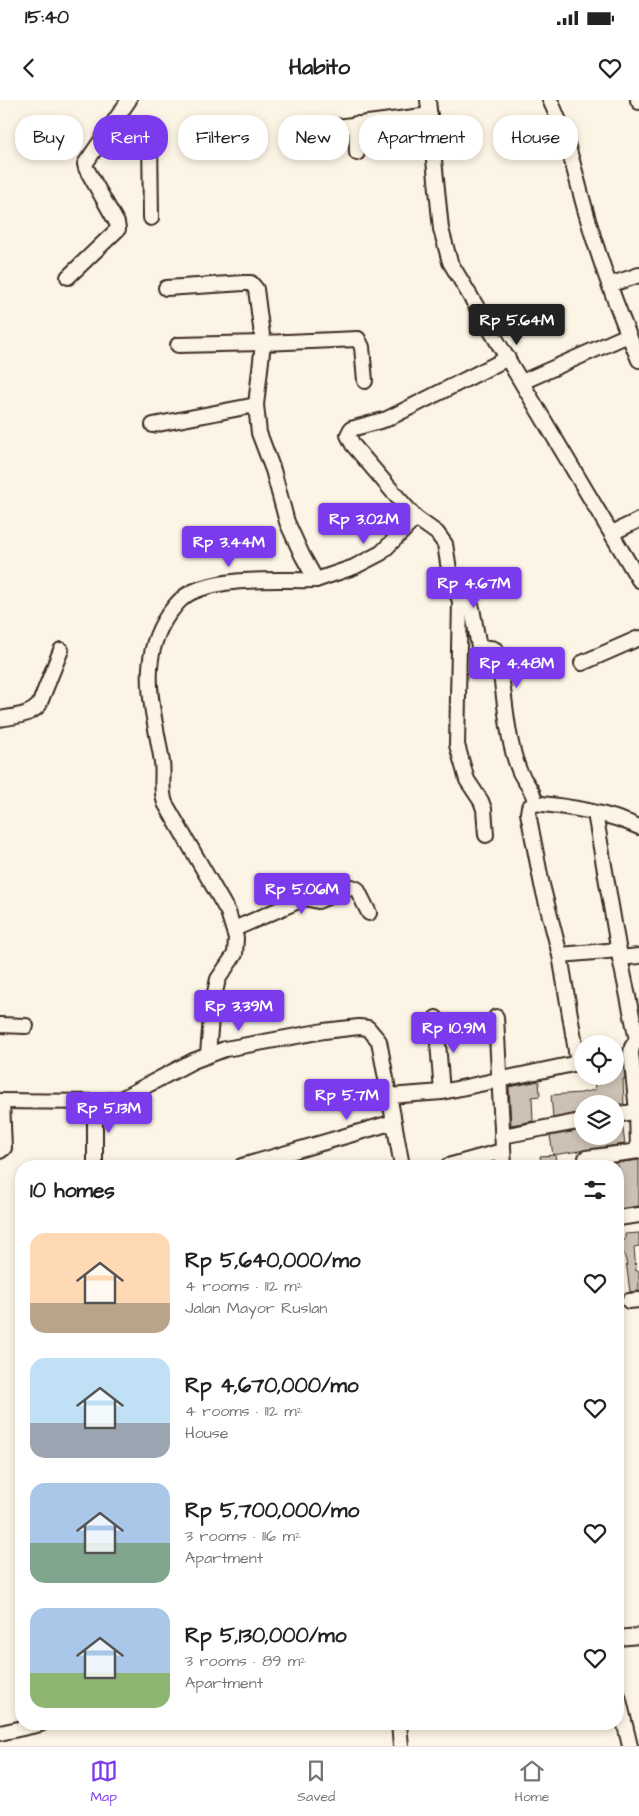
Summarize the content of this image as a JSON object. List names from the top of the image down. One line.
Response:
{"page":{"status":"15:40","header":"Habito","chip":["Buy","Rent","Filters","New","Apartment","House"],"price":["Rp 5.64M","Rp 3.02M","Rp 3.44M","Rp 4.67M","Rp 4.48M","Rp 5.06M","Rp 3.39M","Rp 10.9M","Rp 5.7M","Rp 5.13M"],"heading":"10 homes","list":[{"name":"Rp 5,640,000/mo","note":"4 rooms · 112 m² · Jalan Mayor Ruslan"},{"name":"Rp 4,670,000/mo","note":"4 rooms · 112 m² · House"},{"name":"Rp 5,700,000/mo","note":"3 rooms · 116 m² · Apartment"},{"name":"Rp 5,130,000/mo","note":"3 rooms · 89 m² · Apartment"}],"tabs":["Map","Saved","Home"]}}
